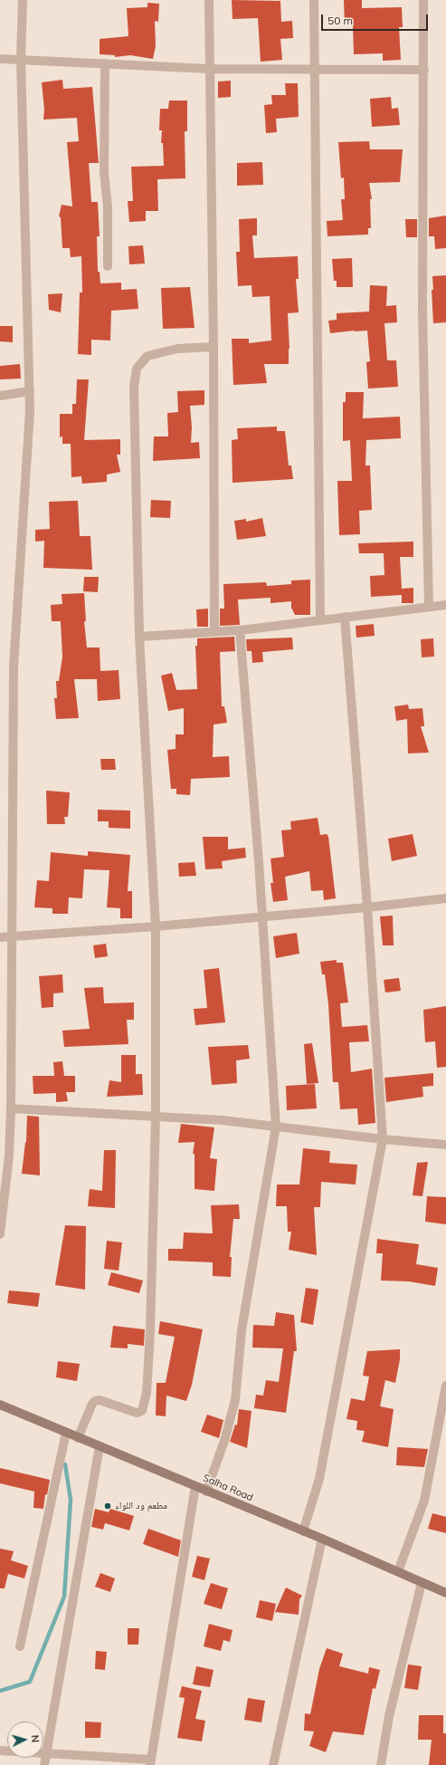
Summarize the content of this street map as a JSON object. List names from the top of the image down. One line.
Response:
{"streets":{"main road":["Salha Road"]},"places":["مطعم ود اللواء"],"scale_bar":"50 m","north":"right"}
